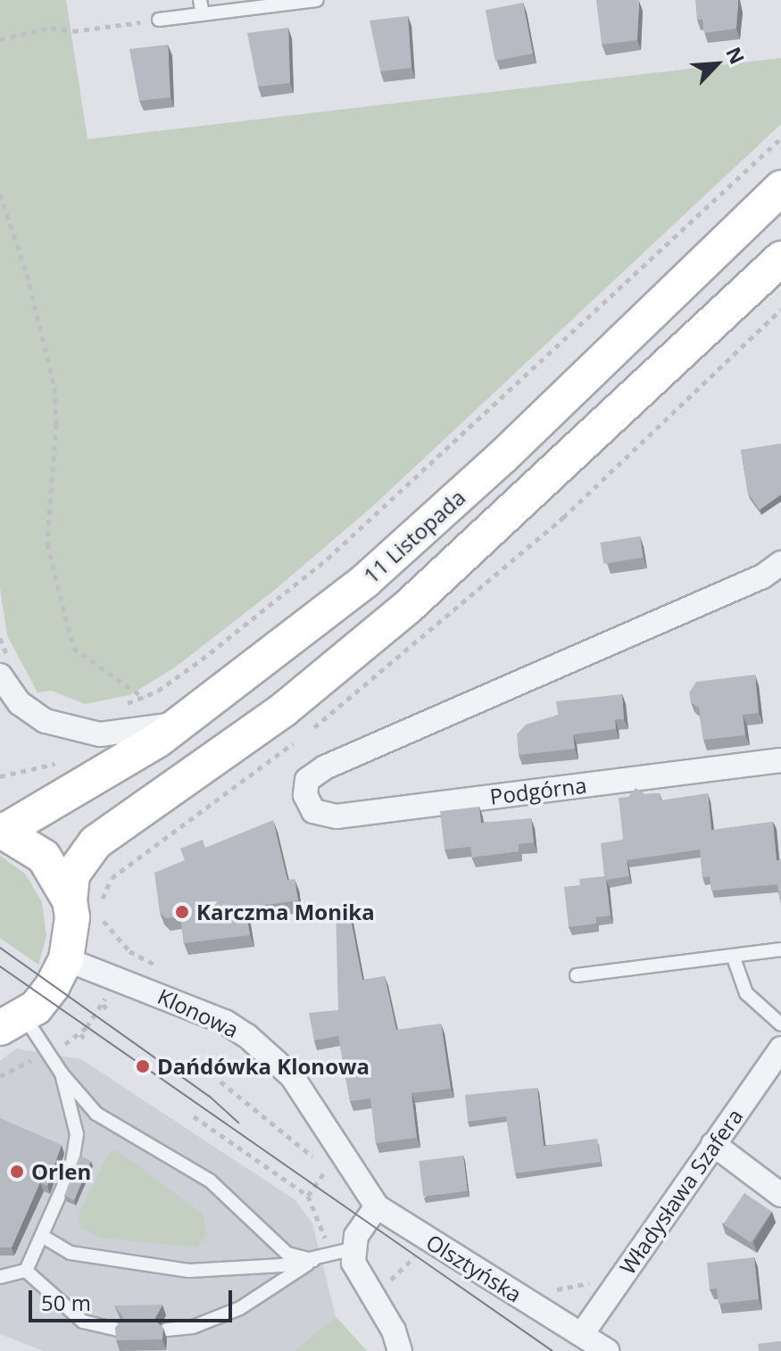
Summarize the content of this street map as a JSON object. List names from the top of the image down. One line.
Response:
{"streets":{"main road":["11 Listopada"],"street":["Podgórna","Klonowa","Władysława Szafera","Olsztyńska"]},"crossings":[["Klonowa","Olsztyńska"],["Władysława Szafera","Olsztyńska"]],"places":["Karczma Monika","Dańdówka Klonowa","Orlen"],"scale_bar":"50 m","north":"top right"}
